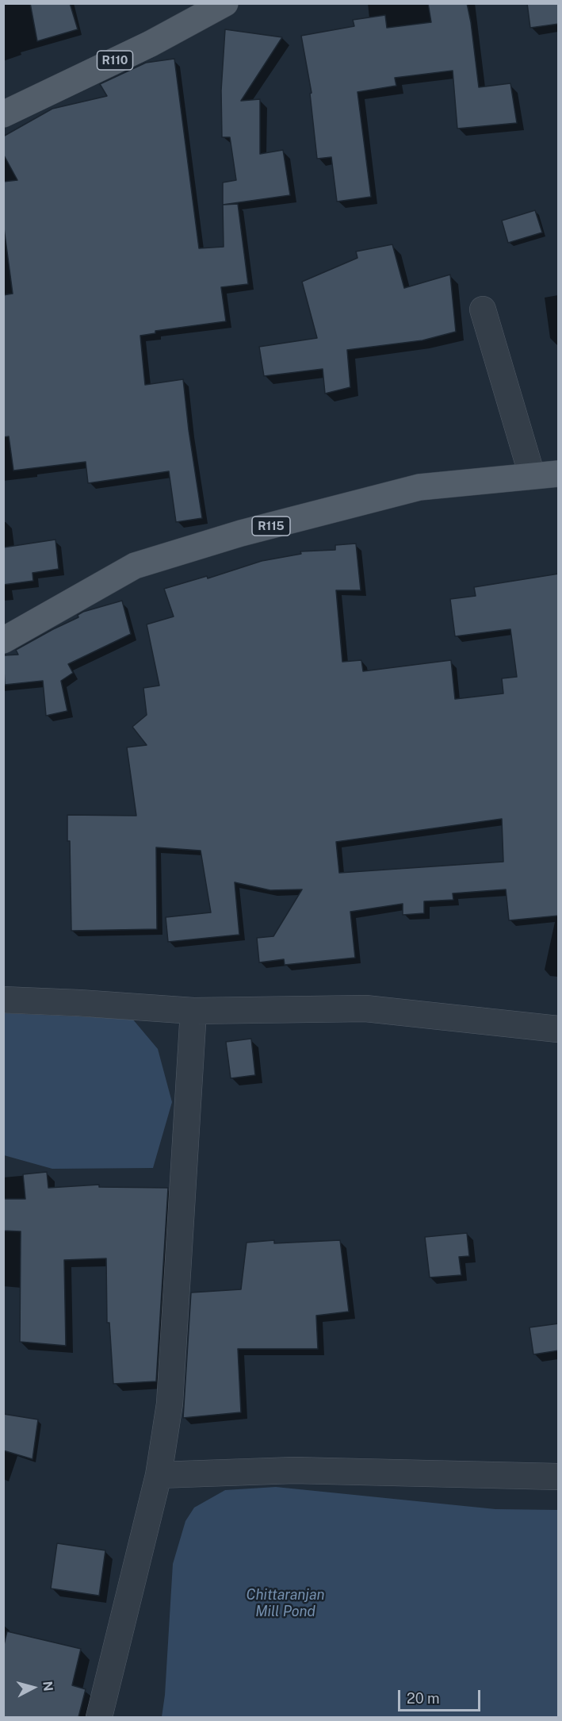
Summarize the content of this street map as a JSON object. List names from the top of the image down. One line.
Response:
{"streets":{"main road":["R110","R115"]},"water":["Chittaranjan Mill Pond"],"scale_bar":"20 m","north":"right"}
